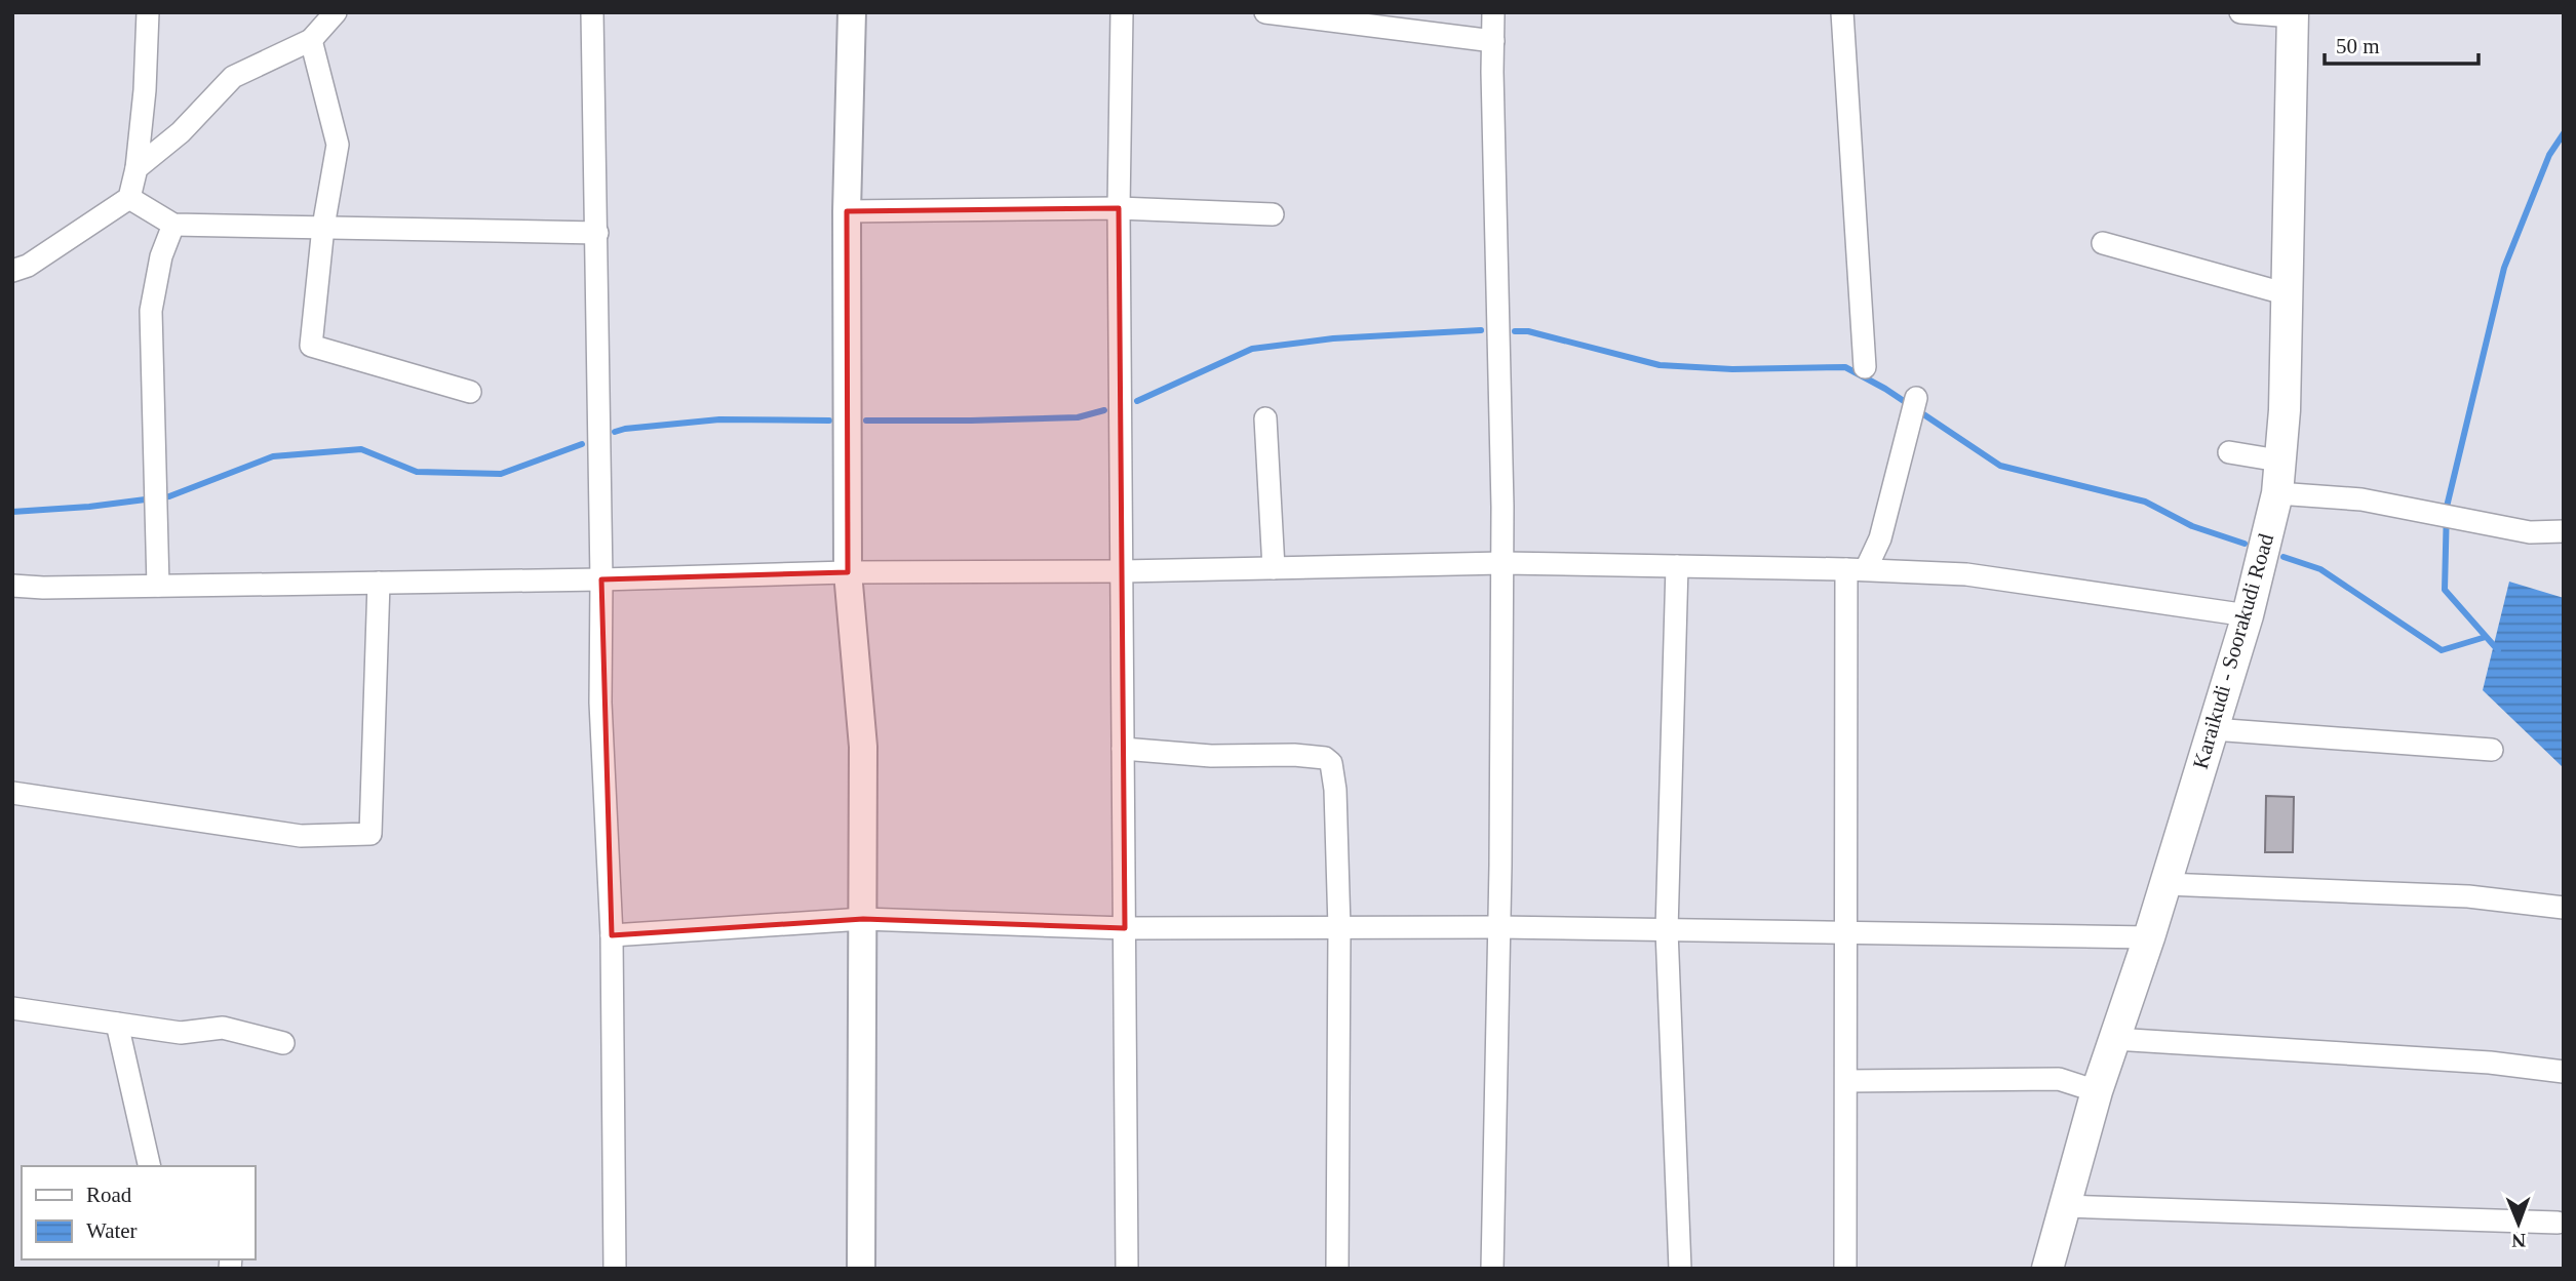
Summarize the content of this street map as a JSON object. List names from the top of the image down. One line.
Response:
{"streets":{"main road":["Karaikudi - Soorakudi Road"]},"legend":["Road","Water"],"scale_bar":"50 m","north":"bottom"}
